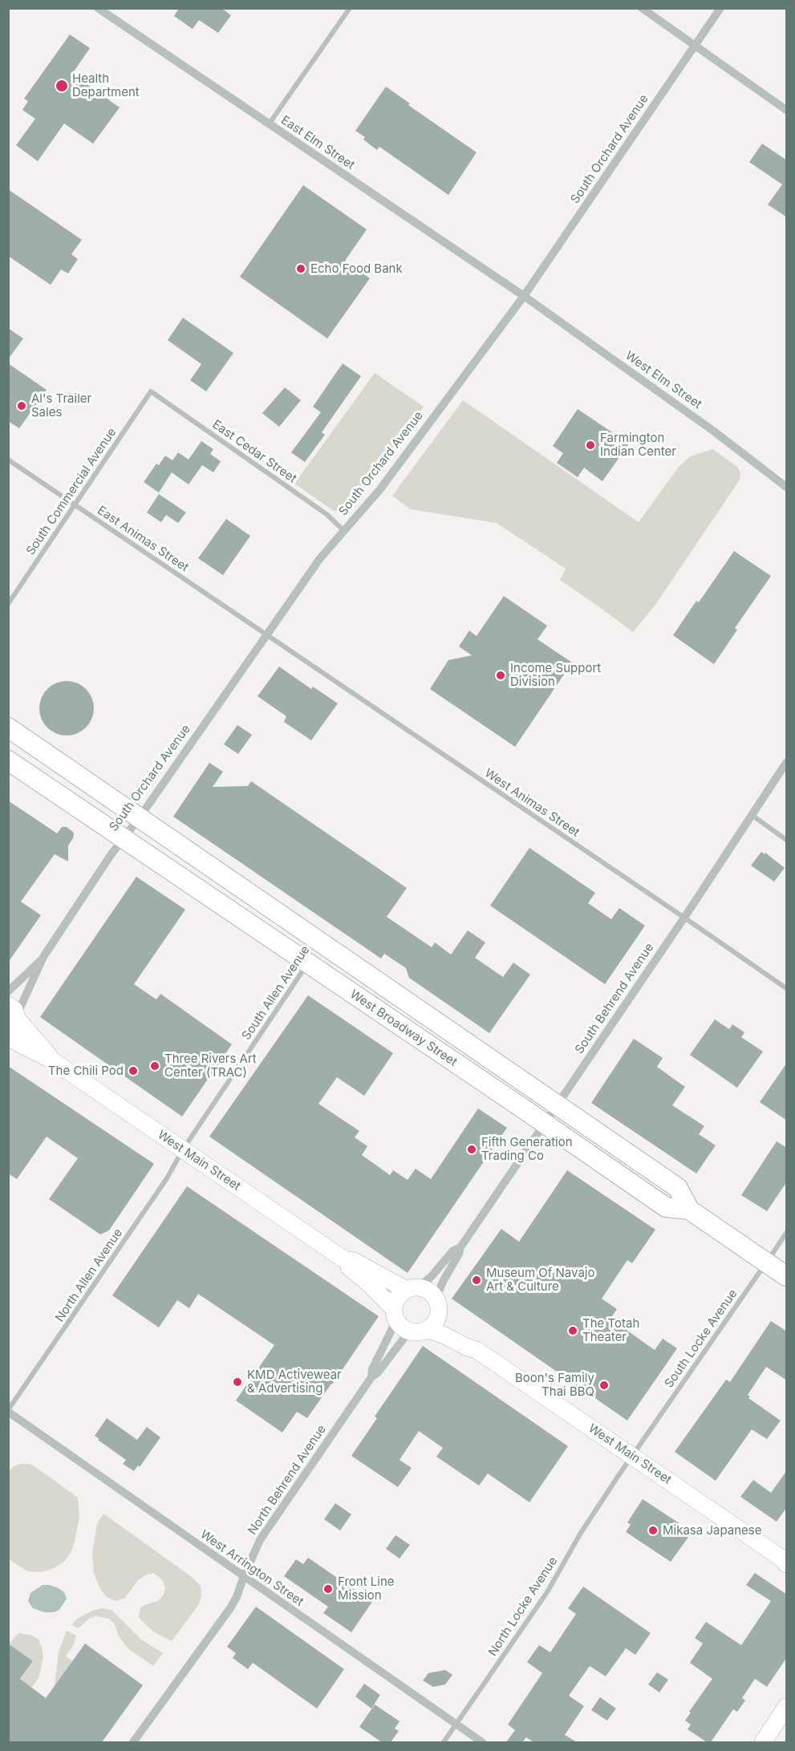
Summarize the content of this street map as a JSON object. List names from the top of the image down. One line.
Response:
{"streets":{"main road":["West Broadway Street","West Main Street"],"street":["East Elm Street","South Orchard Avenue","West Elm Street","East Cedar Street","South Commercial Avenue","East Animas Street","West Animas Street","South Allen Avenue","South Behrend Avenue","North Allen Avenue","South Locke Avenue","North Behrend Avenue","West Arrington Street","North Locke Avenue"]},"crossings":[["East Elm Street","South Orchard Avenue"],["East Elm Street","West Elm Street"],["South Orchard Avenue","West Elm Street"],["South Orchard Avenue","East Cedar Street"],["South Orchard Avenue","East Animas Street"],["South Orchard Avenue","West Animas Street"],["South Orchard Avenue","West Broadway Street"],["South Orchard Avenue","West Main Street"],["East Cedar Street","South Commercial Avenue"],["South Commercial Avenue","East Animas Street"],["East Animas Street","West Animas Street"],["West Animas Street","South Behrend Avenue"],["South Allen Avenue","West Broadway Street"],["South Allen Avenue","West Main Street"],["South Allen Avenue","North Allen Avenue"],["South Behrend Avenue","West Broadway Street"],["South Behrend Avenue","West Main Street"],["South Behrend Avenue","North Behrend Avenue"],["West Broadway Street","South Locke Avenue"],["West Main Street","North Allen Avenue"],["West Main Street","South Locke Avenue"],["West Main Street","North Behrend Avenue"],["West Main Street","North Locke Avenue"],["North Allen Avenue","West Arrington Street"],["South Locke Avenue","North Locke Avenue"],["North Behrend Avenue","West Arrington Street"],["West Arrington Street","North Locke Avenue"]],"places":["Health Department","Echo Food Bank","Al's Trailer Sales","Farmington Indian Center","Income Support Division","Three Rivers Art Center (TRAC)","The Chili Pod","Fifth Generation Trading Co","Museum Of Navajo Art & Culture","The Totah Theater","KMD Activewear & Advertising","Boon's Family Thai BBQ","Mikasa Japanese","Front Line Mission"]}
